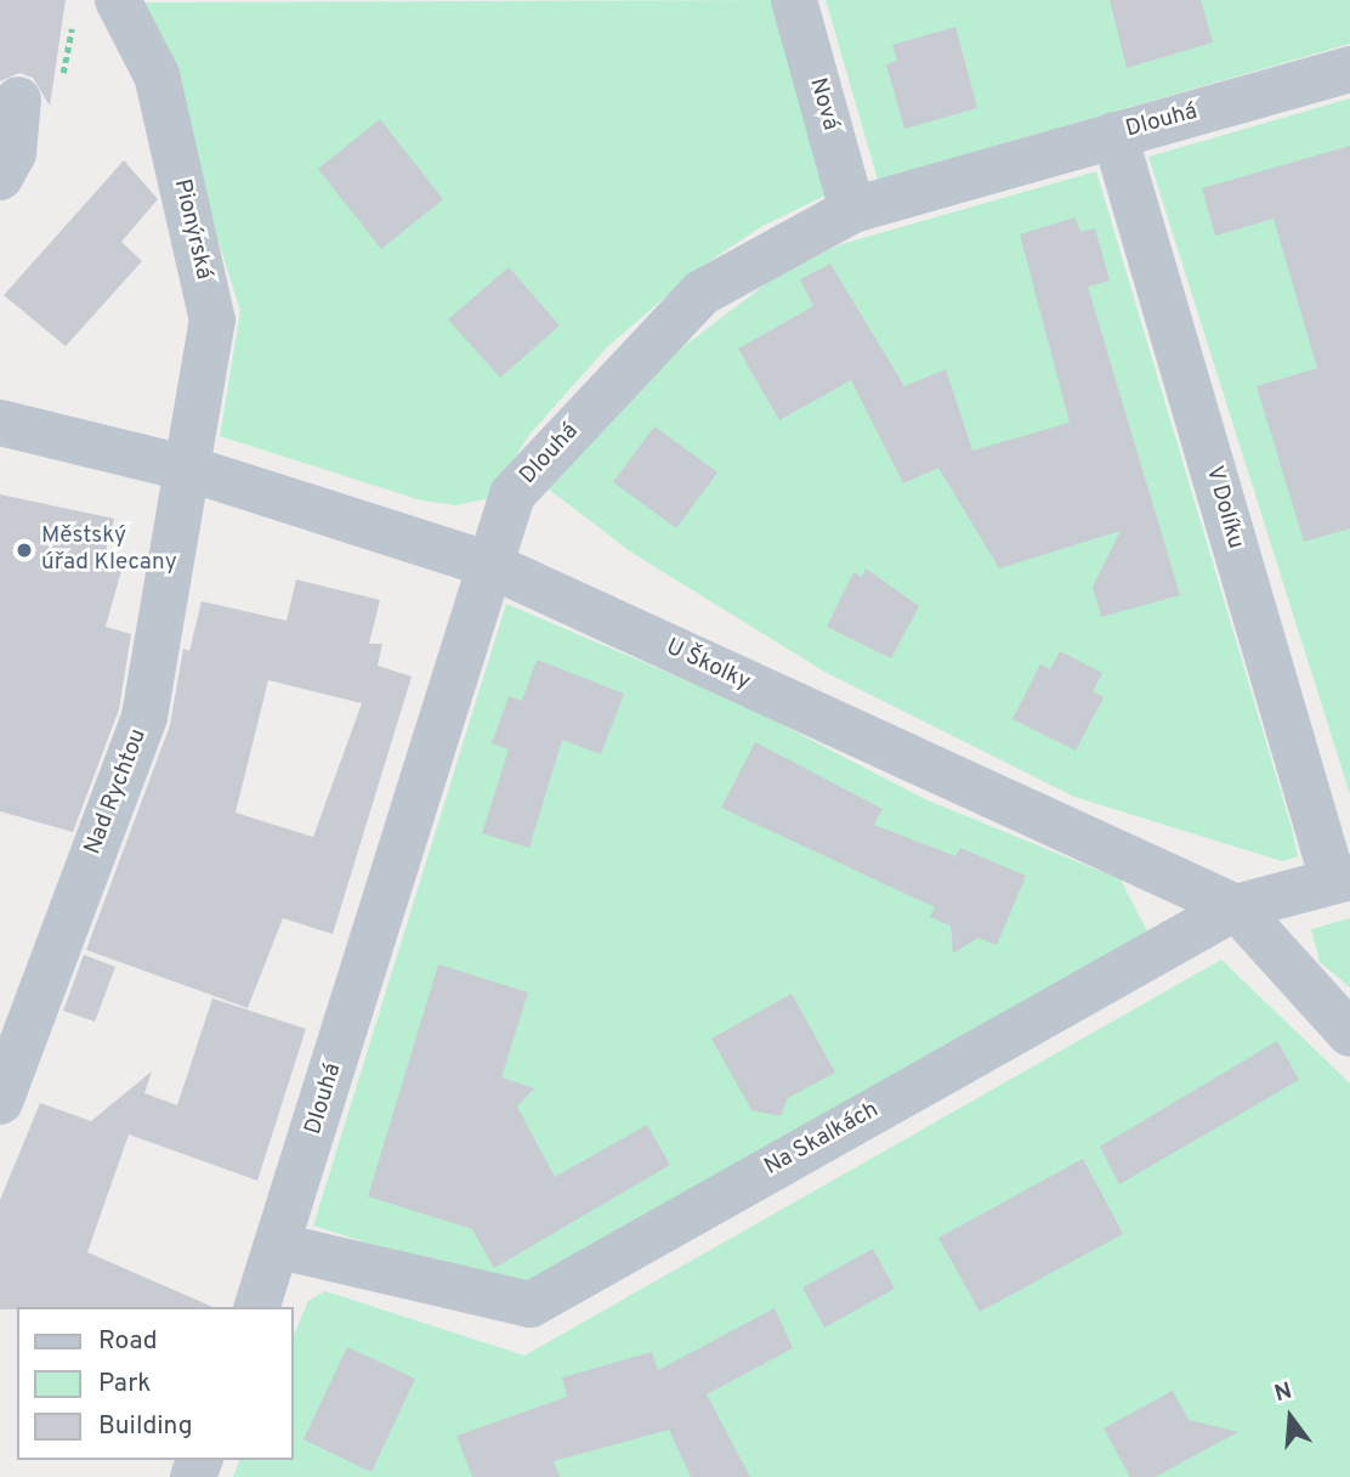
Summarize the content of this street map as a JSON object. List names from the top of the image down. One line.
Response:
{"streets":{"street":["Nová","Dlouhá","Pionýrská","V Dolíku","U Školky","Nad Rychtou","Na Skalkách"]},"crossings":[["Nová","Dlouhá"],["Dlouhá","V Dolíku"],["Dlouhá","U Školky"],["Dlouhá","Na Skalkách"],["Pionýrská","U Školky"],["Pionýrská","Nad Rychtou"],["V Dolíku","Na Skalkách"],["U Školky","Nad Rychtou"],["U Školky","Na Skalkách"]],"places":["Městský úřad Klecany"],"legend":["Road","Park","Building"],"north":"top"}
